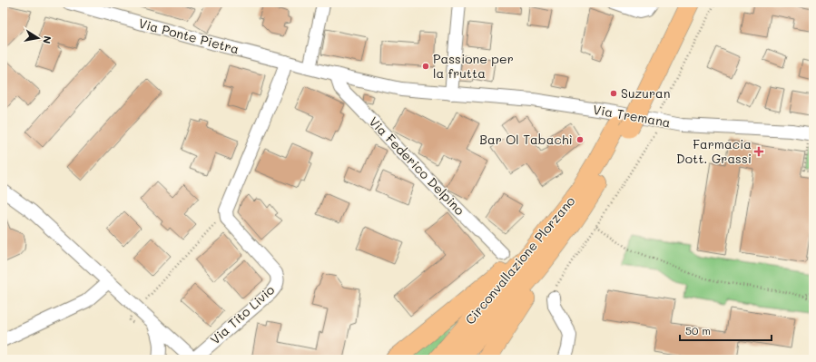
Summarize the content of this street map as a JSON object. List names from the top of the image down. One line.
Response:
{"streets":{"highway":["Circonvallazione Plorzano"],"street":["Via Ponte Pietra","Via Tremana","Via Federico Delpino","Via Tito Livio"]},"crossings":[["Via Ponte Pietra","Via Tremana"],["Via Ponte Pietra","Via Federico Delpino"]],"places":{"other":["Passione per la frutta","Suzuran","Bar Ol Tabachì"],"health":["Farmacia Dott. Grassi"]},"scale_bar":"50 m","north":"right"}
